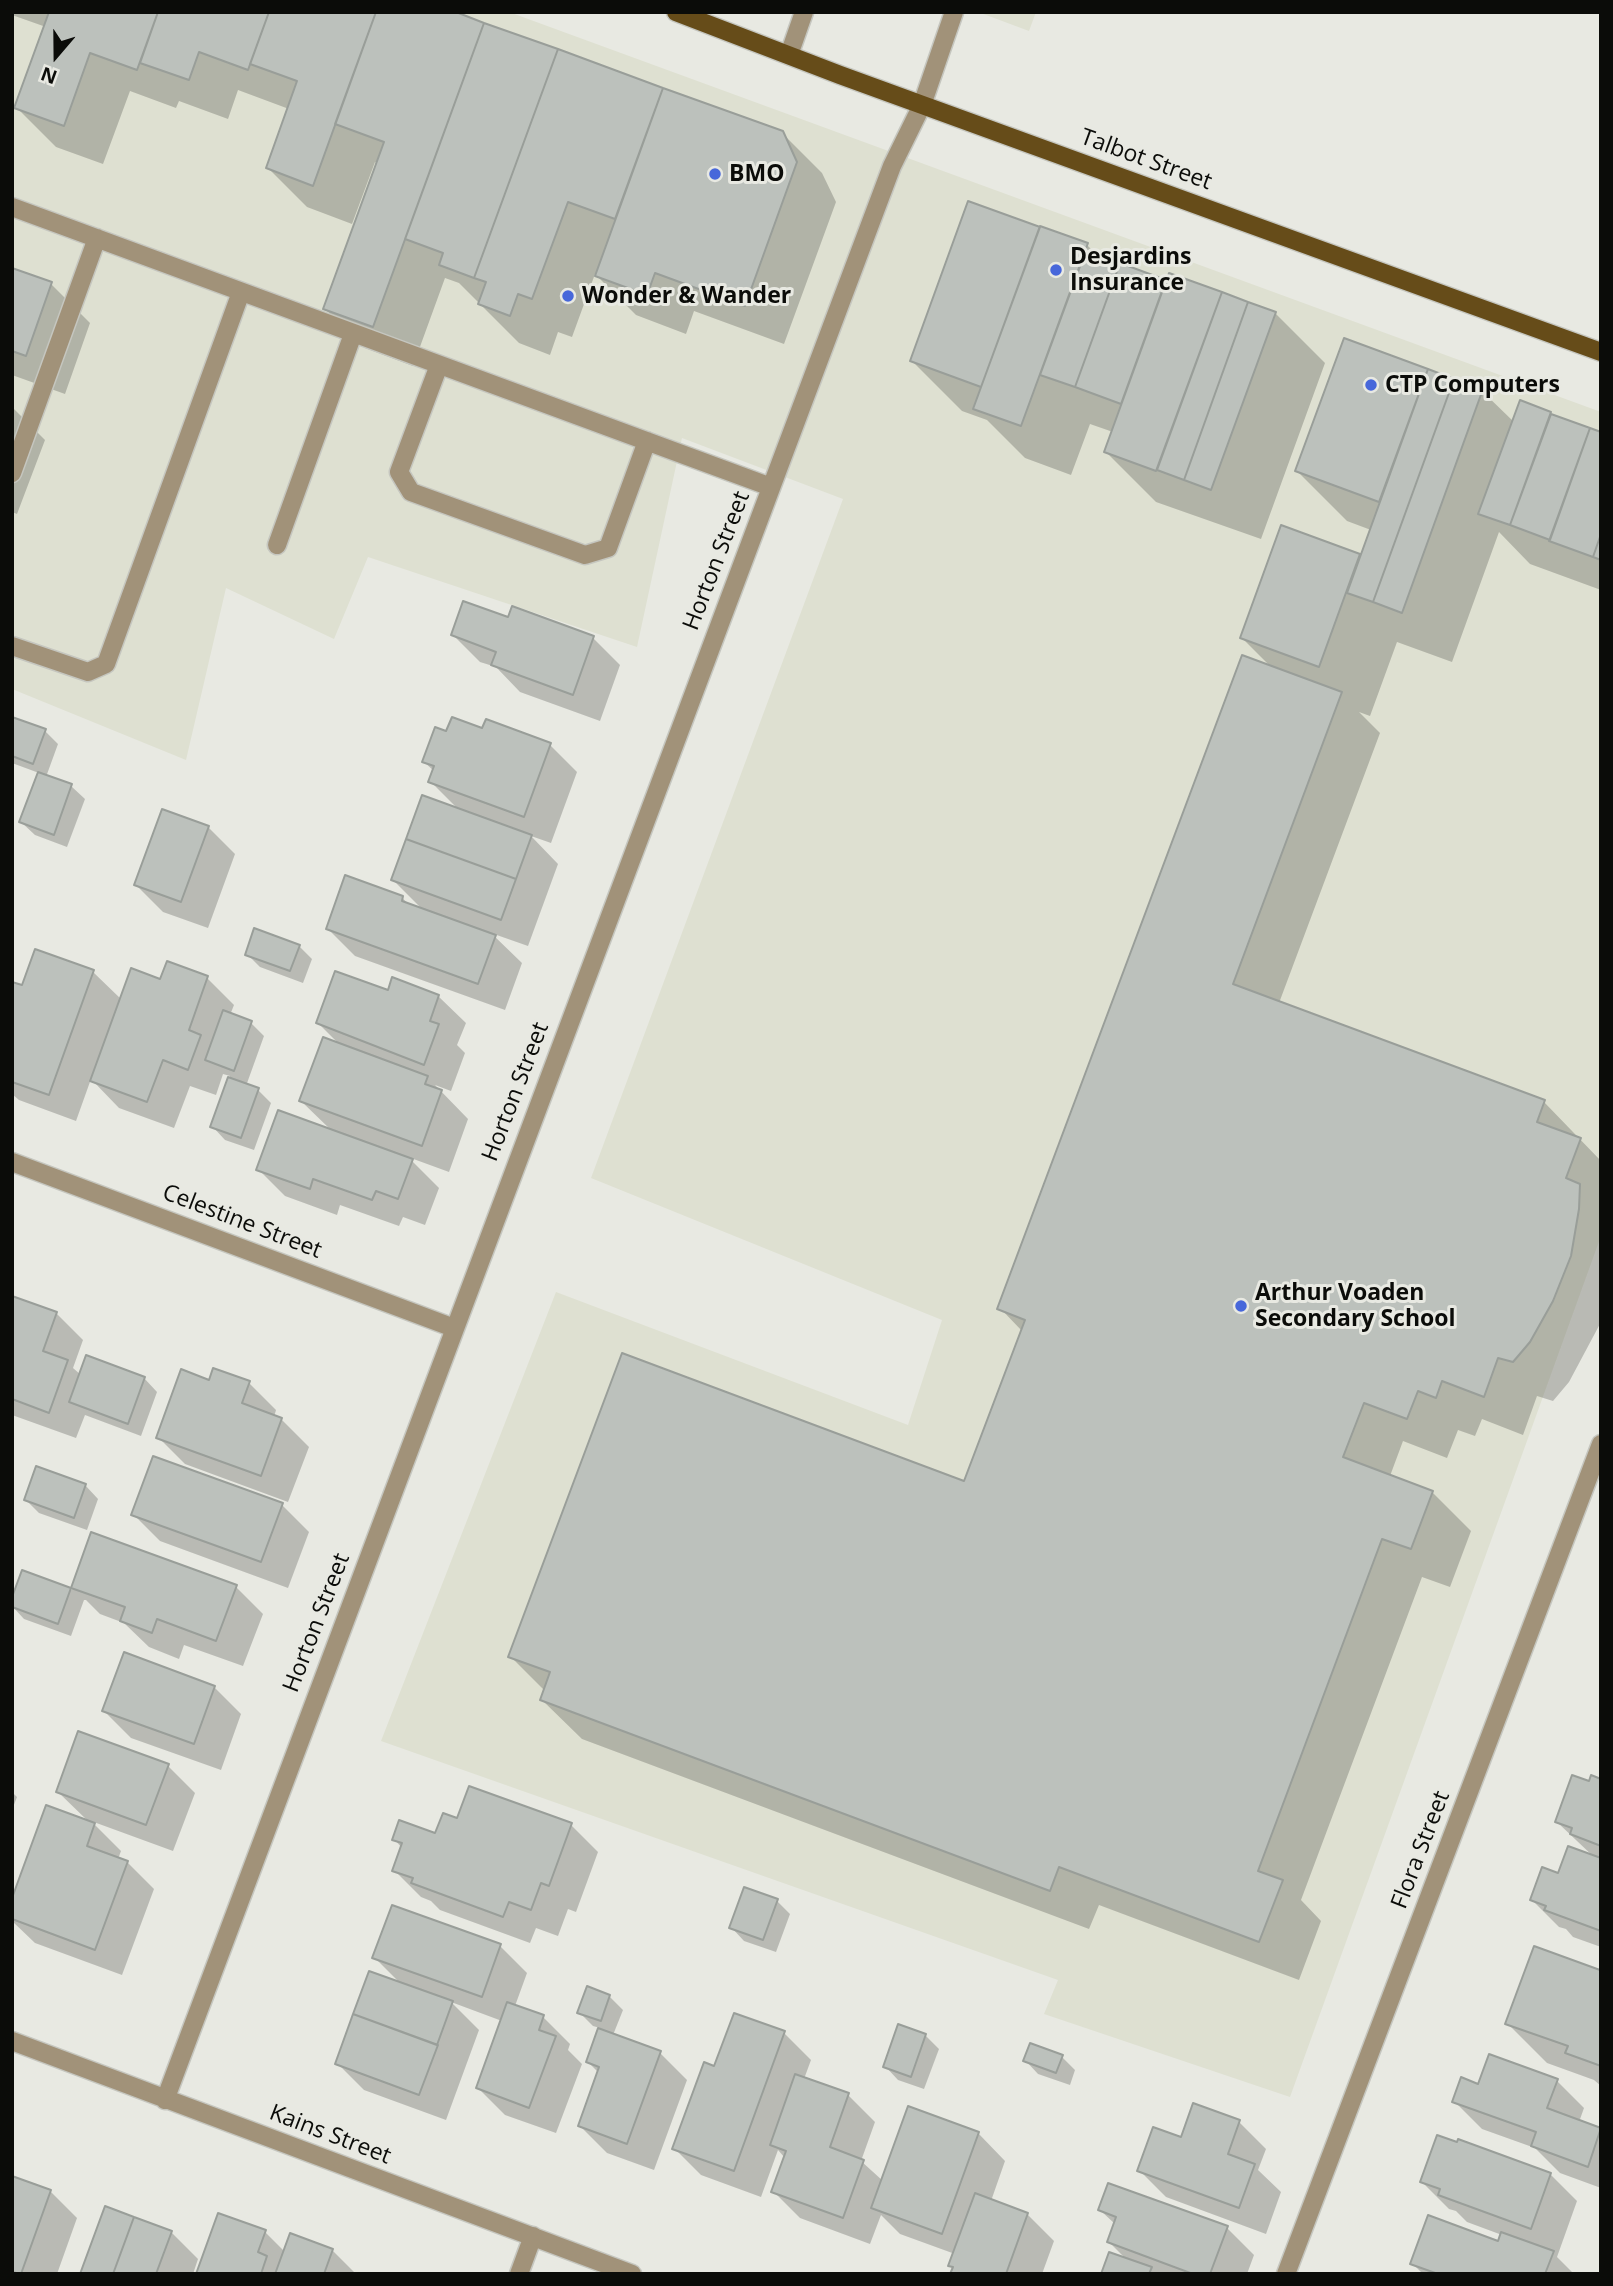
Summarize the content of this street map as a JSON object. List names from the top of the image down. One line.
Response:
{"streets":{"main road":["Talbot Street"],"street":["Horton Street","Celestine Street","Flora Street","Kains Street"]},"crossings":[["Talbot Street","Horton Street"],["Horton Street","Celestine Street"],["Horton Street","Kains Street"]],"places":["BMO","Desjardins Insurance","Wonder & Wander","CTP Computers","Arthur Voaden Secondary School"],"north":"bottom"}
